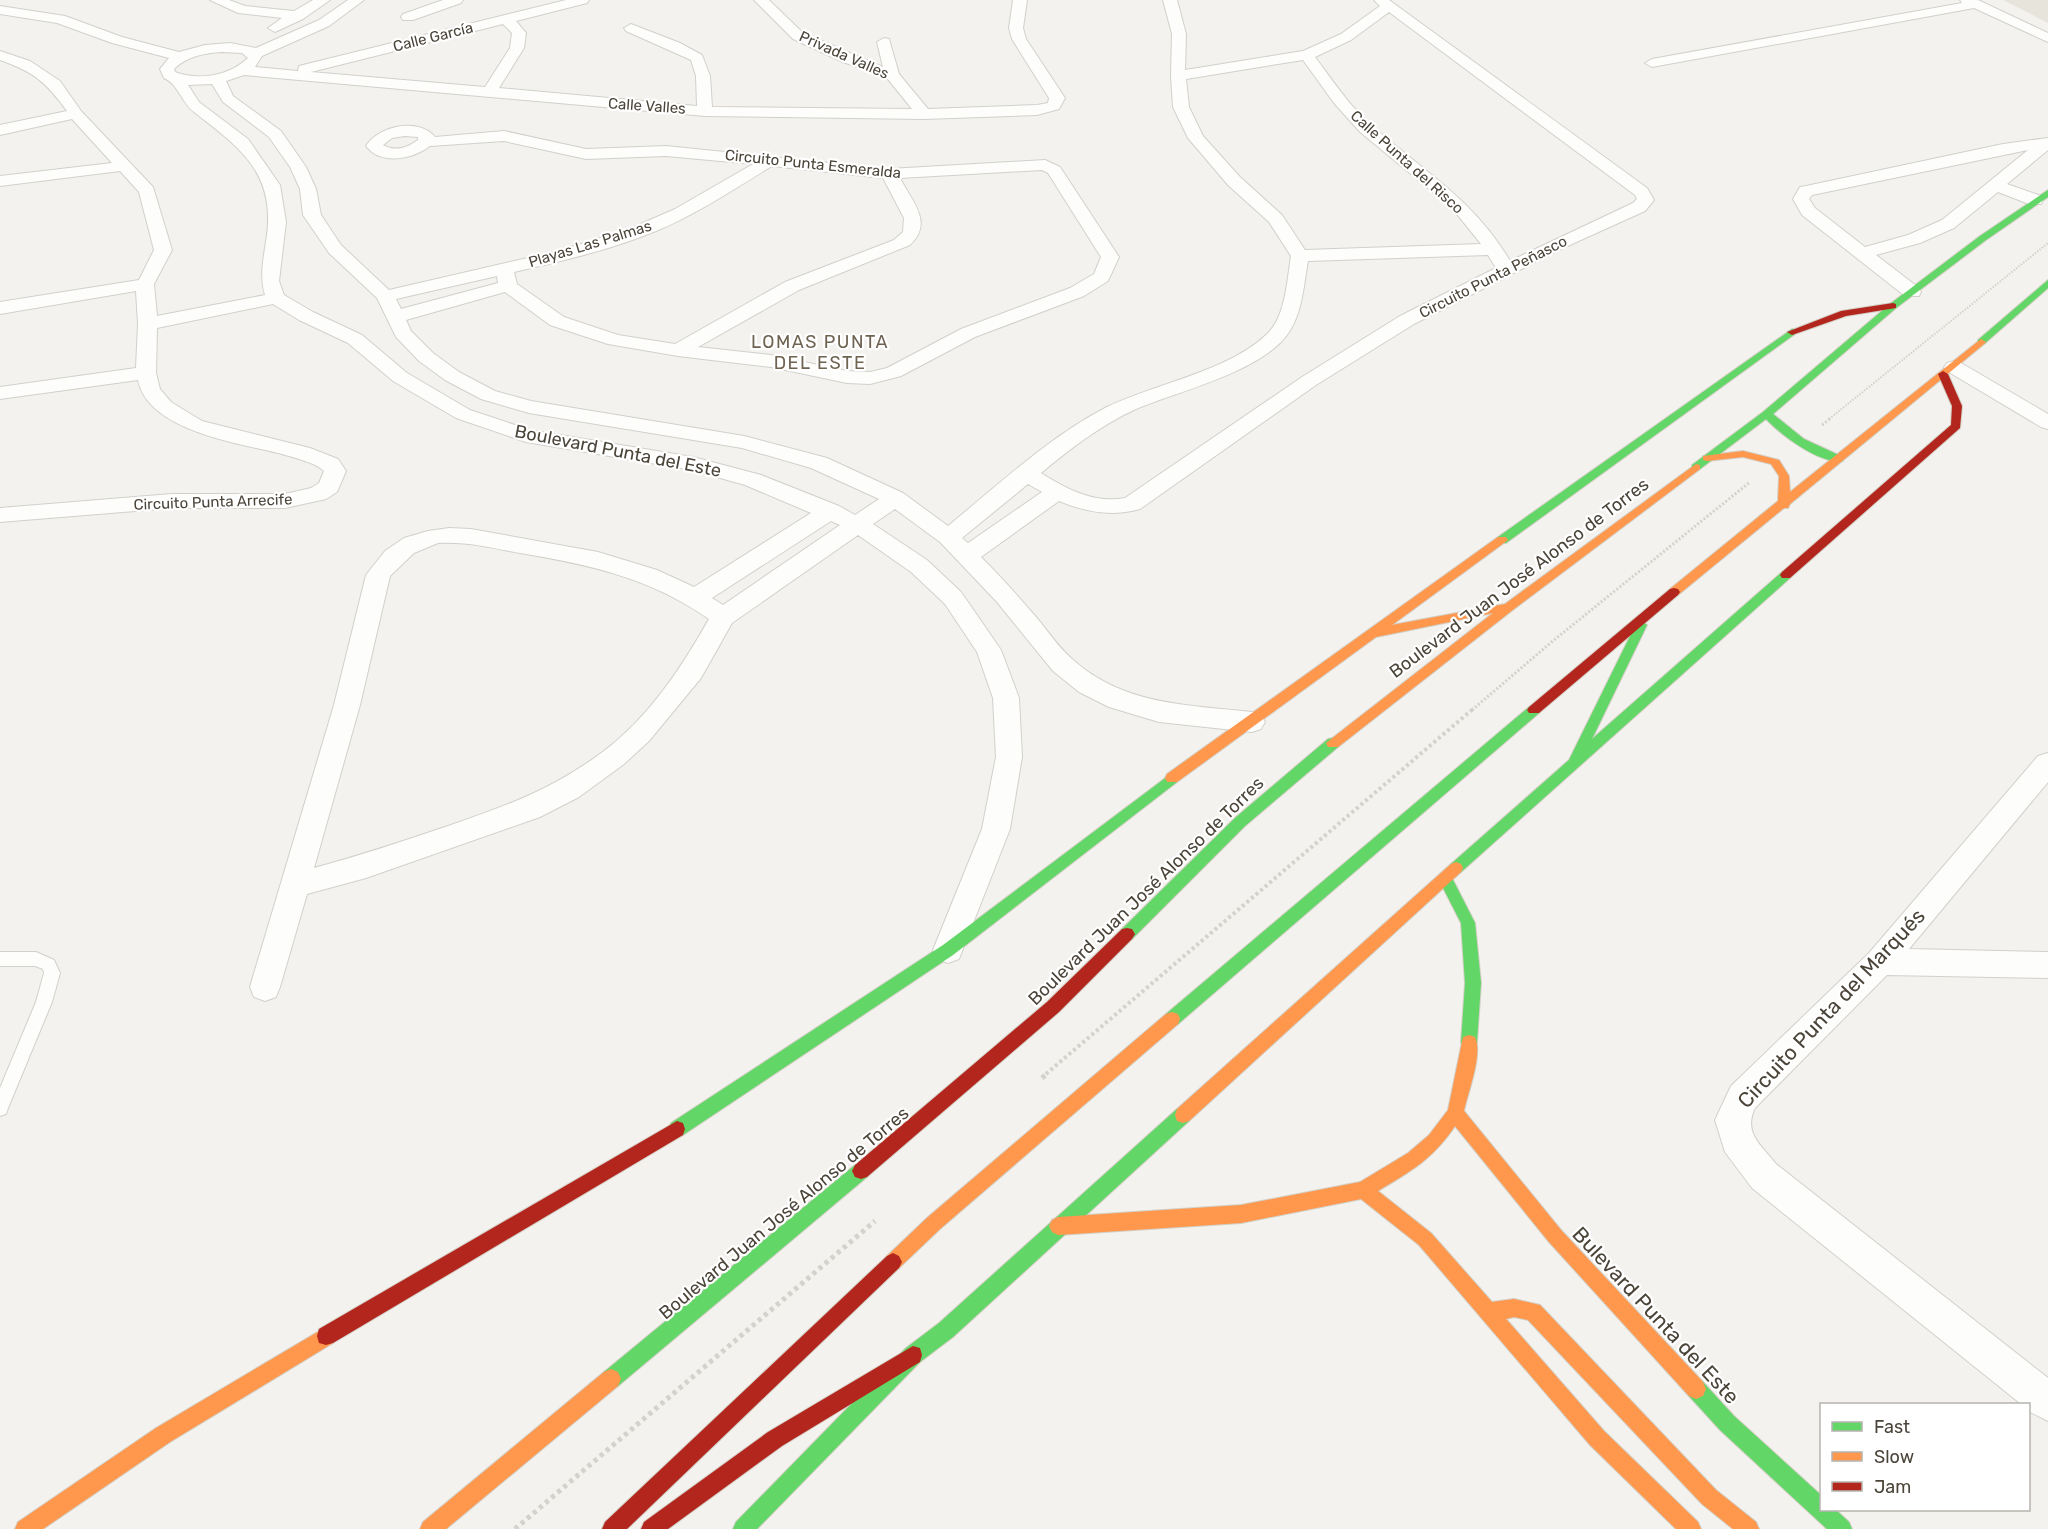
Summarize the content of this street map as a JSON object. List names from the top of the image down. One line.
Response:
{"streets":{"main road":["Boulevard Juan José Alonso de Torres","Bulevard Punta del Este"],"street":["Calle García","Privada Valles","Calle Valles","Calle Punta del Risco","Circuito Punta Esmeralda","Playas Las Palmas","Circuito Punta Peñasco","Boulevard Punta del Este","Circuito Punta Arrecife","Circuito Punta del Marqués"]},"crossings":[["Calle García","Calle Valles"],["Privada Valles","Calle Valles"],["Calle Punta del Risco","Circuito Punta Peñasco"],["Circuito Punta Esmeralda","Playas Las Palmas"],["Playas Las Palmas","Boulevard Punta del Este"]],"districts":["LOMAS PUNTA DEL ESTE"],"legend":["Fast","Slow","Jam"]}
